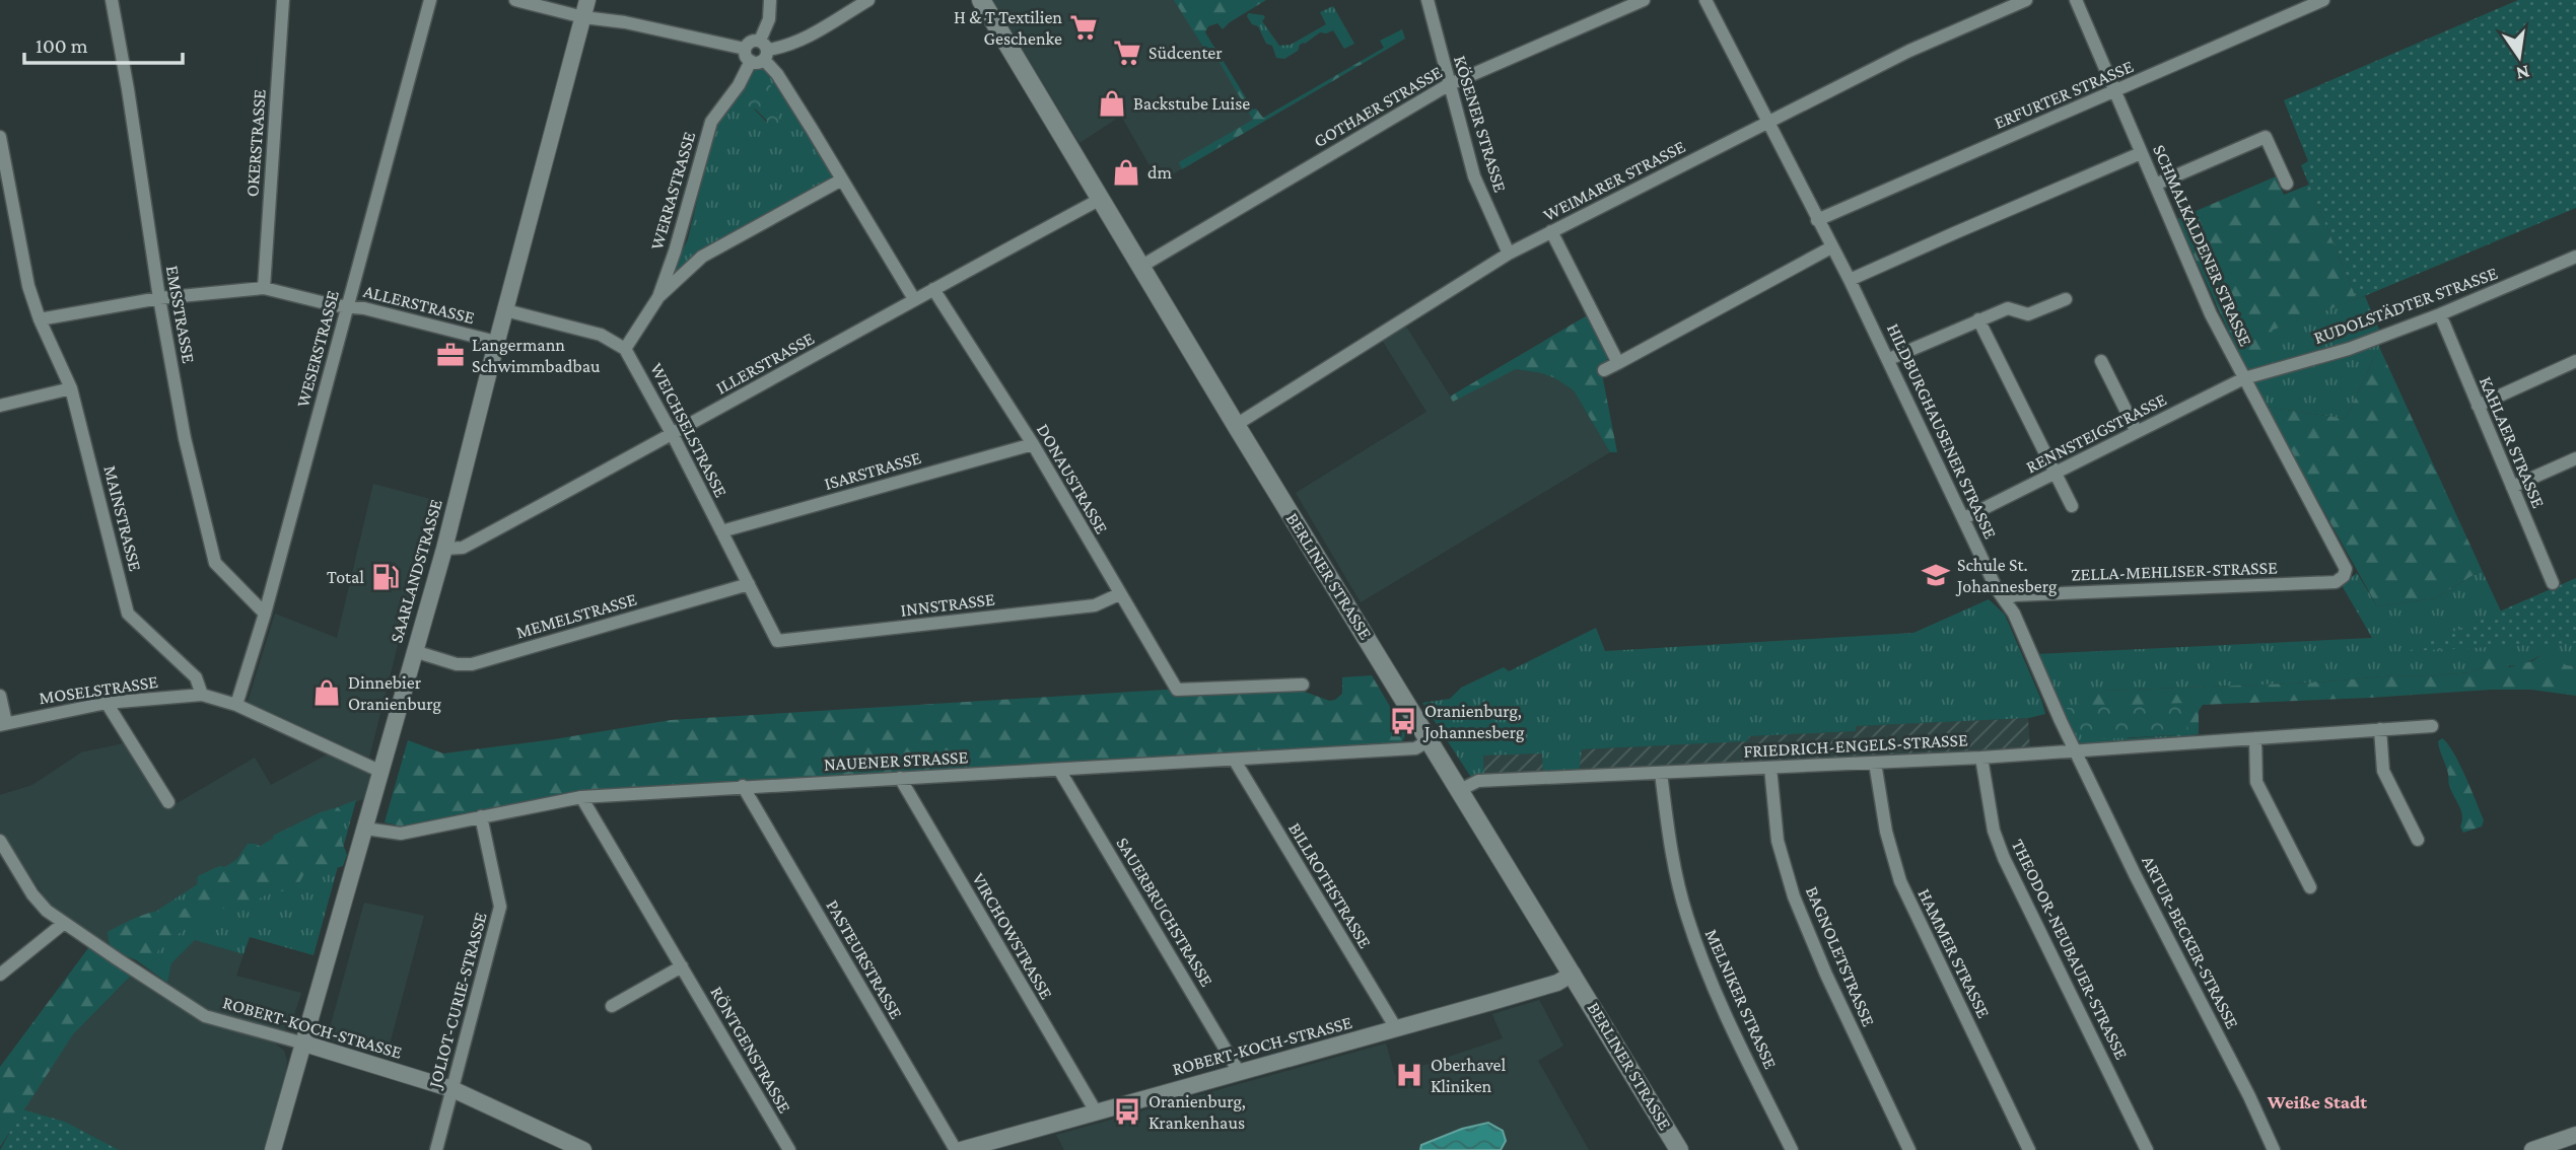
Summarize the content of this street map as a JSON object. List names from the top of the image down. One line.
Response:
{"streets":{"main road":["BERLINER STRASSE"],"street":["ERFURTER STRASSE","GOTHAER STRASSE","KÖSENER STRASSE","OKERSTRASSE","WEIMARER STRASSE","WERRASTRASSE","SCHMALKALDENER STRASSE","ALLERSTRASSE","RUDOLSTÄDTER STRASSE","EMSSTRASSE","WESERSTRASSE","ILLERSTRASSE","WEICHSELSTRASSE","HILDBURGHAUSENER STRASSE","RENNSTEIGSTRASSE","KAHLAER STRASSE","ISARSTRASSE","DONAUSTRASSE","MAINSTRASSE","SAARLANDSTRASSE","ZELLA-MEHLISER-STRASSE","INNSTRASSE","MEMELSTRASSE","MOSELSTRASSE","FRIEDRICH-ENGELS-STRASSE","NAUENER STRASSE","BILLROTHSTRASSE","SAUERBRUCHSTRASSE","VIRCHOWSTRASSE","ARTUR-BECKER-STRASSE","THEODOR-NEUBAUER-STRASSE","HAMMER STRASSE","BAGNOLETSTRASSE","PASTEURSTRASSE","MELNIKER STRASSE","JOLIOT-CURIE-STRASSE","ROBERT-KOCH-STRASSE","RÖNTGENSTRASSE"]},"crossings":[["ERFURTER STRASSE","SCHMALKALDENER STRASSE"],["ERFURTER STRASSE","HILDBURGHAUSENER STRASSE"],["GOTHAER STRASSE","KÖSENER STRASSE"],["GOTHAER STRASSE","BERLINER STRASSE"],["KÖSENER STRASSE","WEIMARER STRASSE"],["OKERSTRASSE","ALLERSTRASSE"],["WEIMARER STRASSE","HILDBURGHAUSENER STRASSE"],["WEIMARER STRASSE","BERLINER STRASSE"],["WERRASTRASSE","WEICHSELSTRASSE"],["SCHMALKALDENER STRASSE","RUDOLSTÄDTER STRASSE"],["SCHMALKALDENER STRASSE","RENNSTEIGSTRASSE"],["SCHMALKALDENER STRASSE","ZELLA-MEHLISER-STRASSE"],["ALLERSTRASSE","EMSSTRASSE"],["ALLERSTRASSE","WESERSTRASSE"],["ALLERSTRASSE","MAINSTRASSE"],["ALLERSTRASSE","SAARLANDSTRASSE"],["RUDOLSTÄDTER STRASSE","RENNSTEIGSTRASSE"],["RUDOLSTÄDTER STRASSE","KAHLAER STRASSE"],["EMSSTRASSE","WESERSTRASSE"],["ILLERSTRASSE","WEICHSELSTRASSE"],["ILLERSTRASSE","DONAUSTRASSE"],["ILLERSTRASSE","SAARLANDSTRASSE"],["ILLERSTRASSE","BERLINER STRASSE"],["WEICHSELSTRASSE","ISARSTRASSE"],["WEICHSELSTRASSE","INNSTRASSE"],["WEICHSELSTRASSE","MEMELSTRASSE"],["HILDBURGHAUSENER STRASSE","RENNSTEIGSTRASSE"],["HILDBURGHAUSENER STRASSE","ZELLA-MEHLISER-STRASSE"],["HILDBURGHAUSENER STRASSE","FRIEDRICH-ENGELS-STRASSE"],["HILDBURGHAUSENER STRASSE","ARTUR-BECKER-STRASSE"],["ISARSTRASSE","DONAUSTRASSE"],["DONAUSTRASSE","INNSTRASSE"],["MAINSTRASSE","MOSELSTRASSE"],["SAARLANDSTRASSE","MEMELSTRASSE"],["SAARLANDSTRASSE","NAUENER STRASSE"],["SAARLANDSTRASSE","ROBERT-KOCH-STRASSE"],["BERLINER STRASSE","FRIEDRICH-ENGELS-STRASSE"],["BERLINER STRASSE","NAUENER STRASSE"],["BERLINER STRASSE","ROBERT-KOCH-STRASSE"],["FRIEDRICH-ENGELS-STRASSE","ARTUR-BECKER-STRASSE"],["FRIEDRICH-ENGELS-STRASSE","THEODOR-NEUBAUER-STRASSE"],["FRIEDRICH-ENGELS-STRASSE","HAMMER STRASSE"],["FRIEDRICH-ENGELS-STRASSE","BAGNOLETSTRASSE"],["FRIEDRICH-ENGELS-STRASSE","MELNIKER STRASSE"],["NAUENER STRASSE","BILLROTHSTRASSE"],["NAUENER STRASSE","SAUERBRUCHSTRASSE"],["NAUENER STRASSE","VIRCHOWSTRASSE"],["NAUENER STRASSE","PASTEURSTRASSE"],["NAUENER STRASSE","JOLIOT-CURIE-STRASSE"],["NAUENER STRASSE","RÖNTGENSTRASSE"],["BILLROTHSTRASSE","ROBERT-KOCH-STRASSE"],["SAUERBRUCHSTRASSE","ROBERT-KOCH-STRASSE"],["VIRCHOWSTRASSE","ROBERT-KOCH-STRASSE"],["PASTEURSTRASSE","ROBERT-KOCH-STRASSE"],["JOLIOT-CURIE-STRASSE","ROBERT-KOCH-STRASSE"]],"districts":["Weiße Stadt"],"places":{"supermarket":["H & T Textilien Geschenke","Südcenter"],"shop":["Backstube Luise","dm","Dinnebier Oranienburg"],"office":["Langermann Schwimmbadbau"],"school or university":["Schule St. Johannesberg"],"fuel station":["Total"],"bus stop":["Oranienburg, Johannesberg","Oranienburg, Krankenhaus"],"hospital":["Oberhavel Kliniken"]},"scale_bar":"100 m","north":"bottom"}
